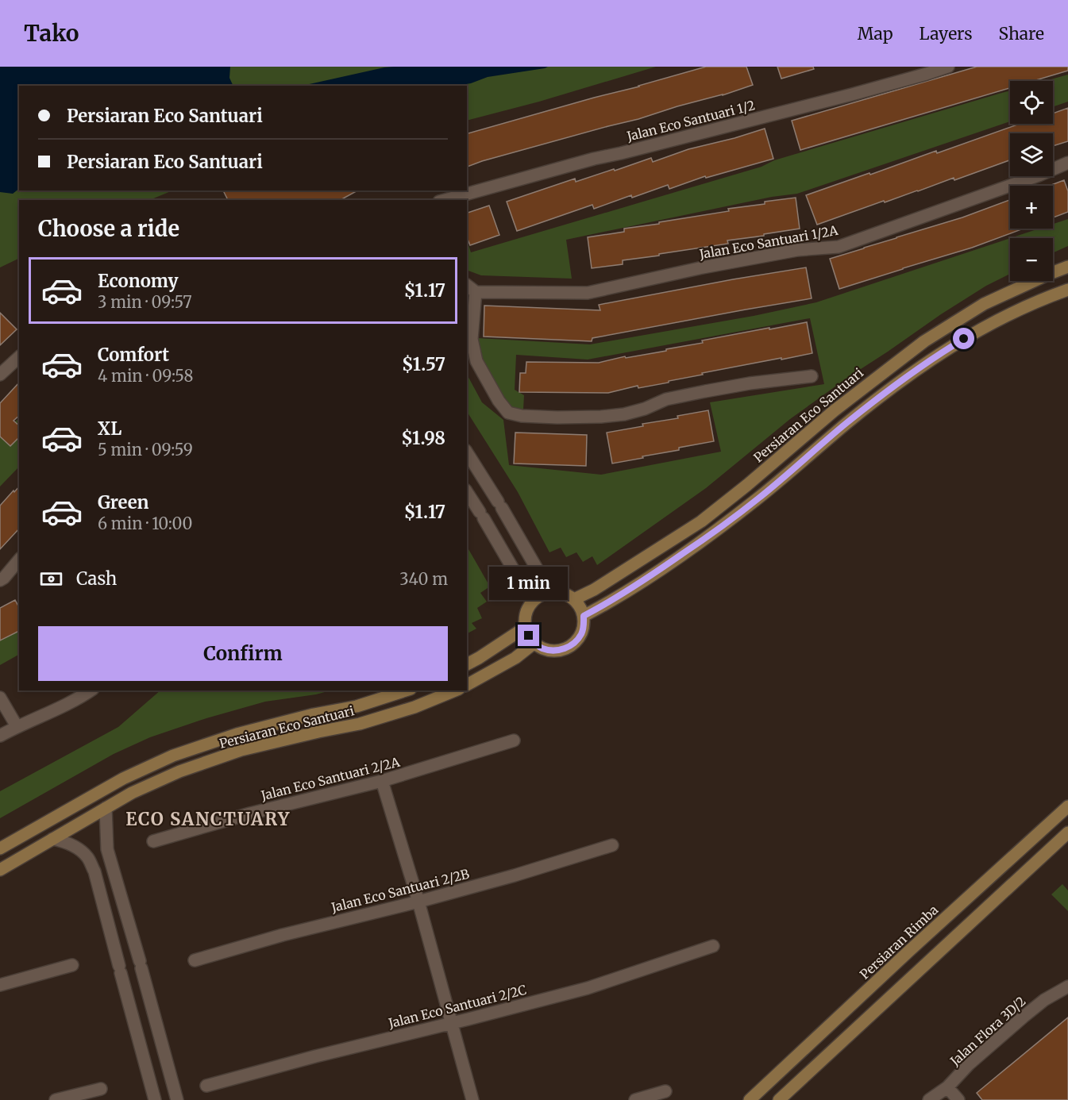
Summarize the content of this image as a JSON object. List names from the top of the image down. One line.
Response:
{"streets":{"street":["Jalan Eco Santuari 1/2","Jalan Eco Santuari 1/2A","Persiaran Eco Santuari","Jalan Eco Santuari 2/2A","Jalan Eco Santuari 2/2B","Persiaran Rimba","Jalan Eco Santuari 2/2C","Jalan Flora 3D/2"]},"districts":["ECO SANCTUARY"],"page":{"header":"Tako","nav":["Map","Layers","Share"],"map_buttons":["+","−"],"banner":["Persiaran Eco Santuari","Persiaran Eco Santuari"],"heading":"Choose a ride","list":[{"name":"Economy","note":"3 min · 09:57","value":"$1.17"},{"name":"Comfort","note":"4 min · 09:58","value":"$1.57"},{"name":"XL","note":"5 min · 09:59","value":"$1.98"},{"name":"Green","note":"6 min · 10:00","value":"$1.17"}],"pay":["Cash","340 m"],"bubble":"1 min","buttons":"Confirm"}}
